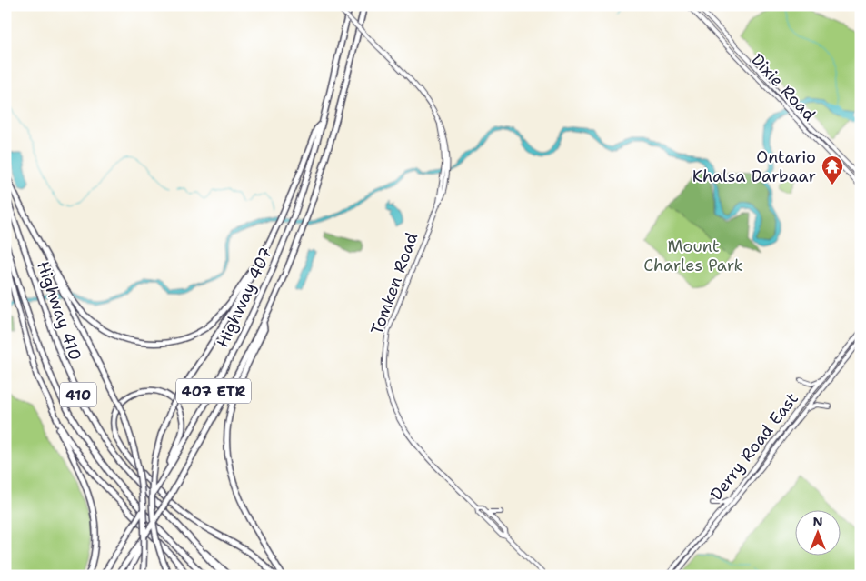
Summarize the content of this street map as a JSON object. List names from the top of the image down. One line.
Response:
{"streets":{"highway":["Highway 407","Highway 410","407 ETR","410"],"main road":["Dixie Road","Tomken Road","Derry Road East"]},"parks":["Mount Charles Park"],"places":{"temple":["Ontario Khalsa Darbaar"]},"north":"top"}
